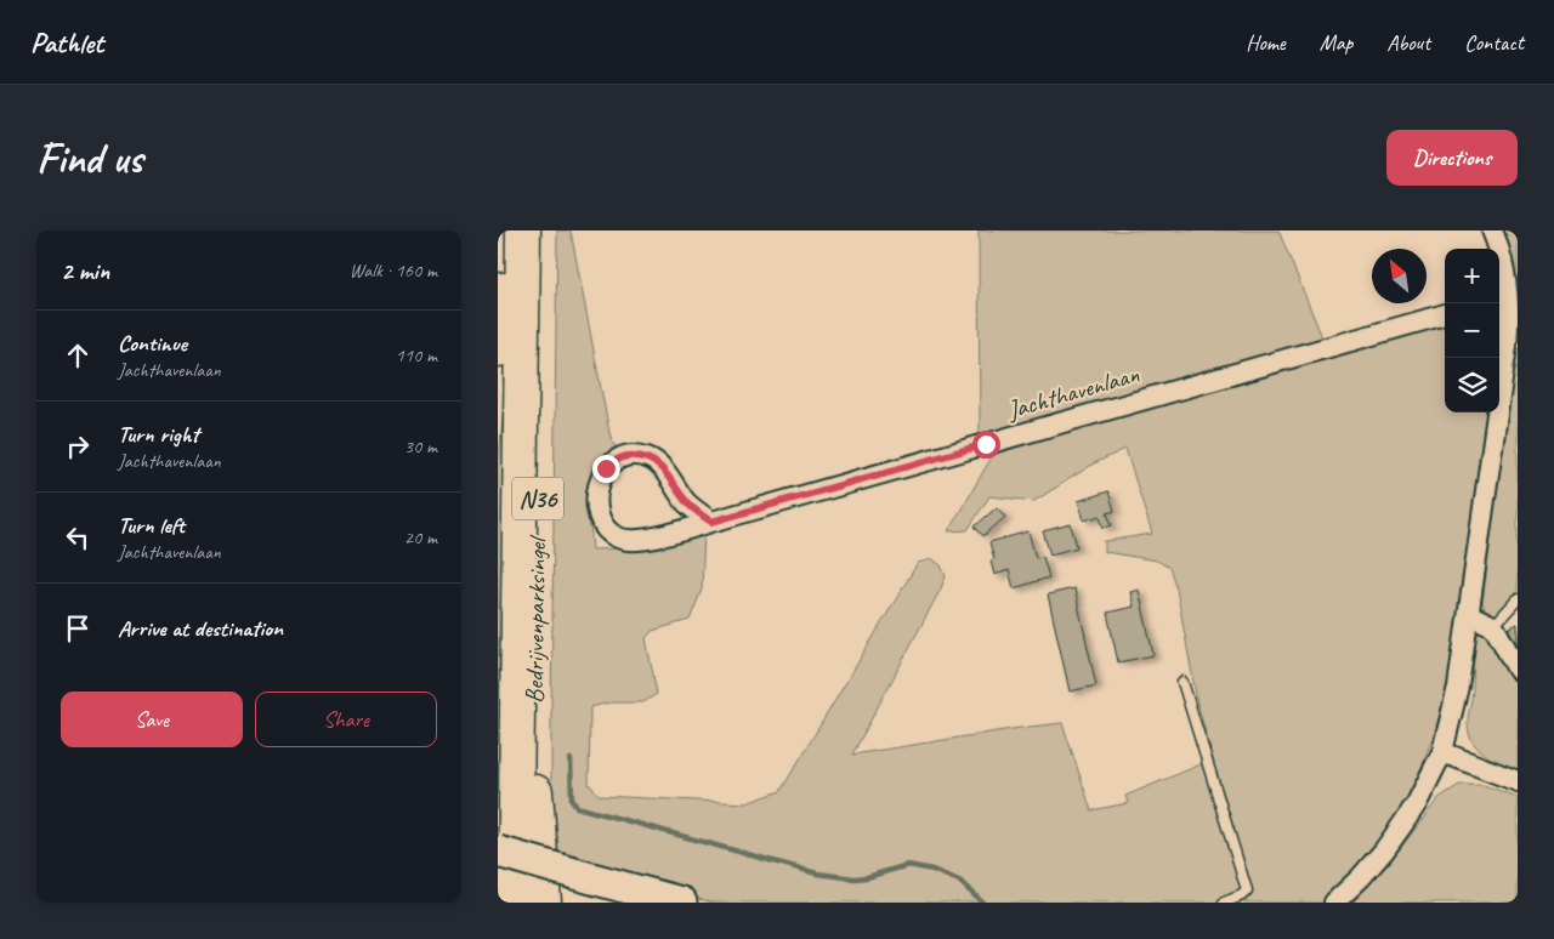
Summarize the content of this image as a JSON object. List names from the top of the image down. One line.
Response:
{"streets":{"highway":["N36","Bedrijvenparksingel"],"street":["Jachthavenlaan"]},"crossings":[["N36","Bedrijvenparksingel"]],"north":"top left","page":{"header":"Pathlet","nav":["Home","Map","About","Contact"],"buttons":["Directions",["Save","Share"]],"title":"Find us","heading":["2 min","Walk · 160 m"],"map_buttons":["+","−"],"list":[["Continue","Jachthavenlaan","110 m"],["Turn right","Jachthavenlaan","30 m"],["Turn left","Jachthavenlaan","20 m"],"Arrive at destination"]}}
